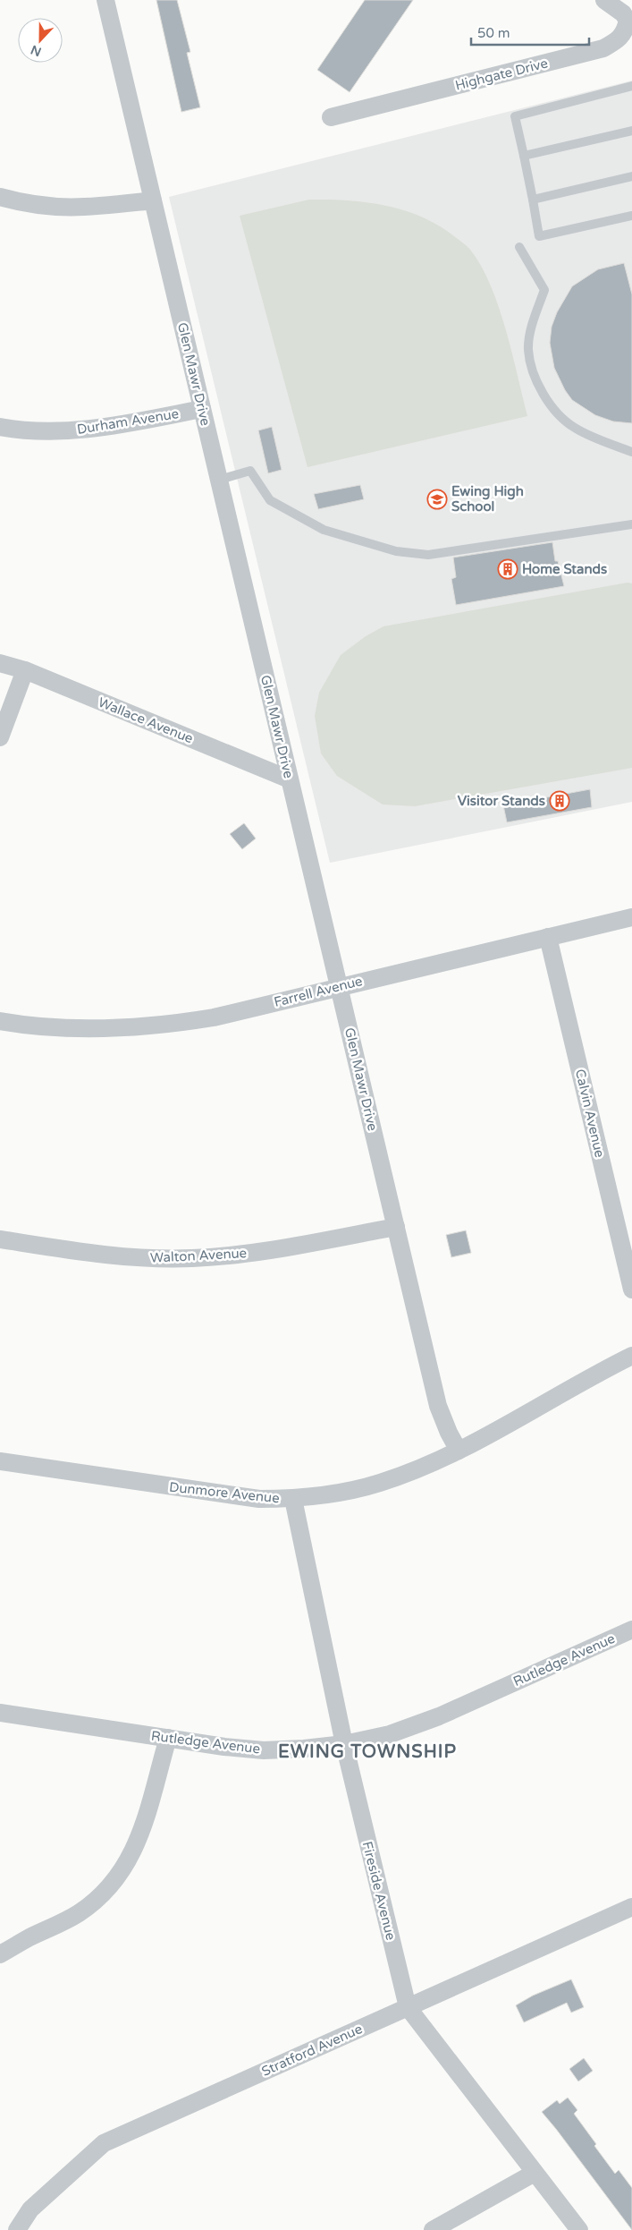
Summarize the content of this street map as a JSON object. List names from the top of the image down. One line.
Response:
{"streets":{"street":["Highgate Drive","Glen Mawr Drive","Durham Avenue","Wallace Avenue","Farrell Avenue","Calvin Avenue","Walton Avenue","Dunmore Avenue","Rutledge Avenue","Fireside Avenue","Stratford Avenue"]},"crossings":[["Glen Mawr Drive","Durham Avenue"],["Glen Mawr Drive","Wallace Avenue"],["Glen Mawr Drive","Farrell Avenue"],["Glen Mawr Drive","Walton Avenue"],["Glen Mawr Drive","Dunmore Avenue"],["Farrell Avenue","Calvin Avenue"],["Dunmore Avenue","Fireside Avenue"],["Rutledge Avenue","Fireside Avenue"],["Fireside Avenue","Stratford Avenue"]],"districts":["EWING TOWNSHIP"],"places":{"school or university":["Ewing High School"],"building":["Home Stands","Visitor Stands"]},"scale_bar":"50 m","north":"bottom"}
